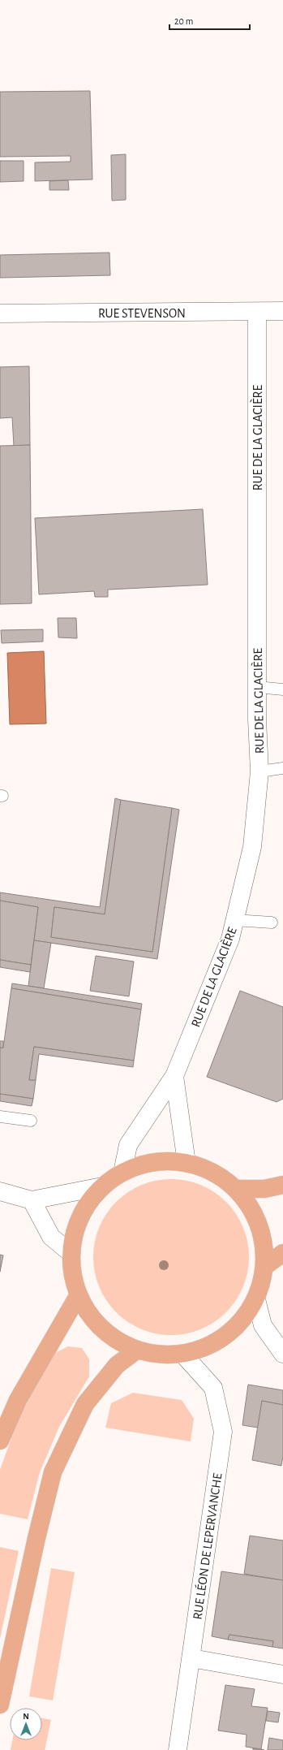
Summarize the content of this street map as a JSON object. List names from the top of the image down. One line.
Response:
{"streets":{"street":["RUE STEVENSON","RUE DE LA GLACIÈRE","RUE LÉON DE LEPERVANCHE"]},"crossings":[["RUE STEVENSON","RUE DE LA GLACIÈRE"]],"scale_bar":"20 m","north":"top"}
